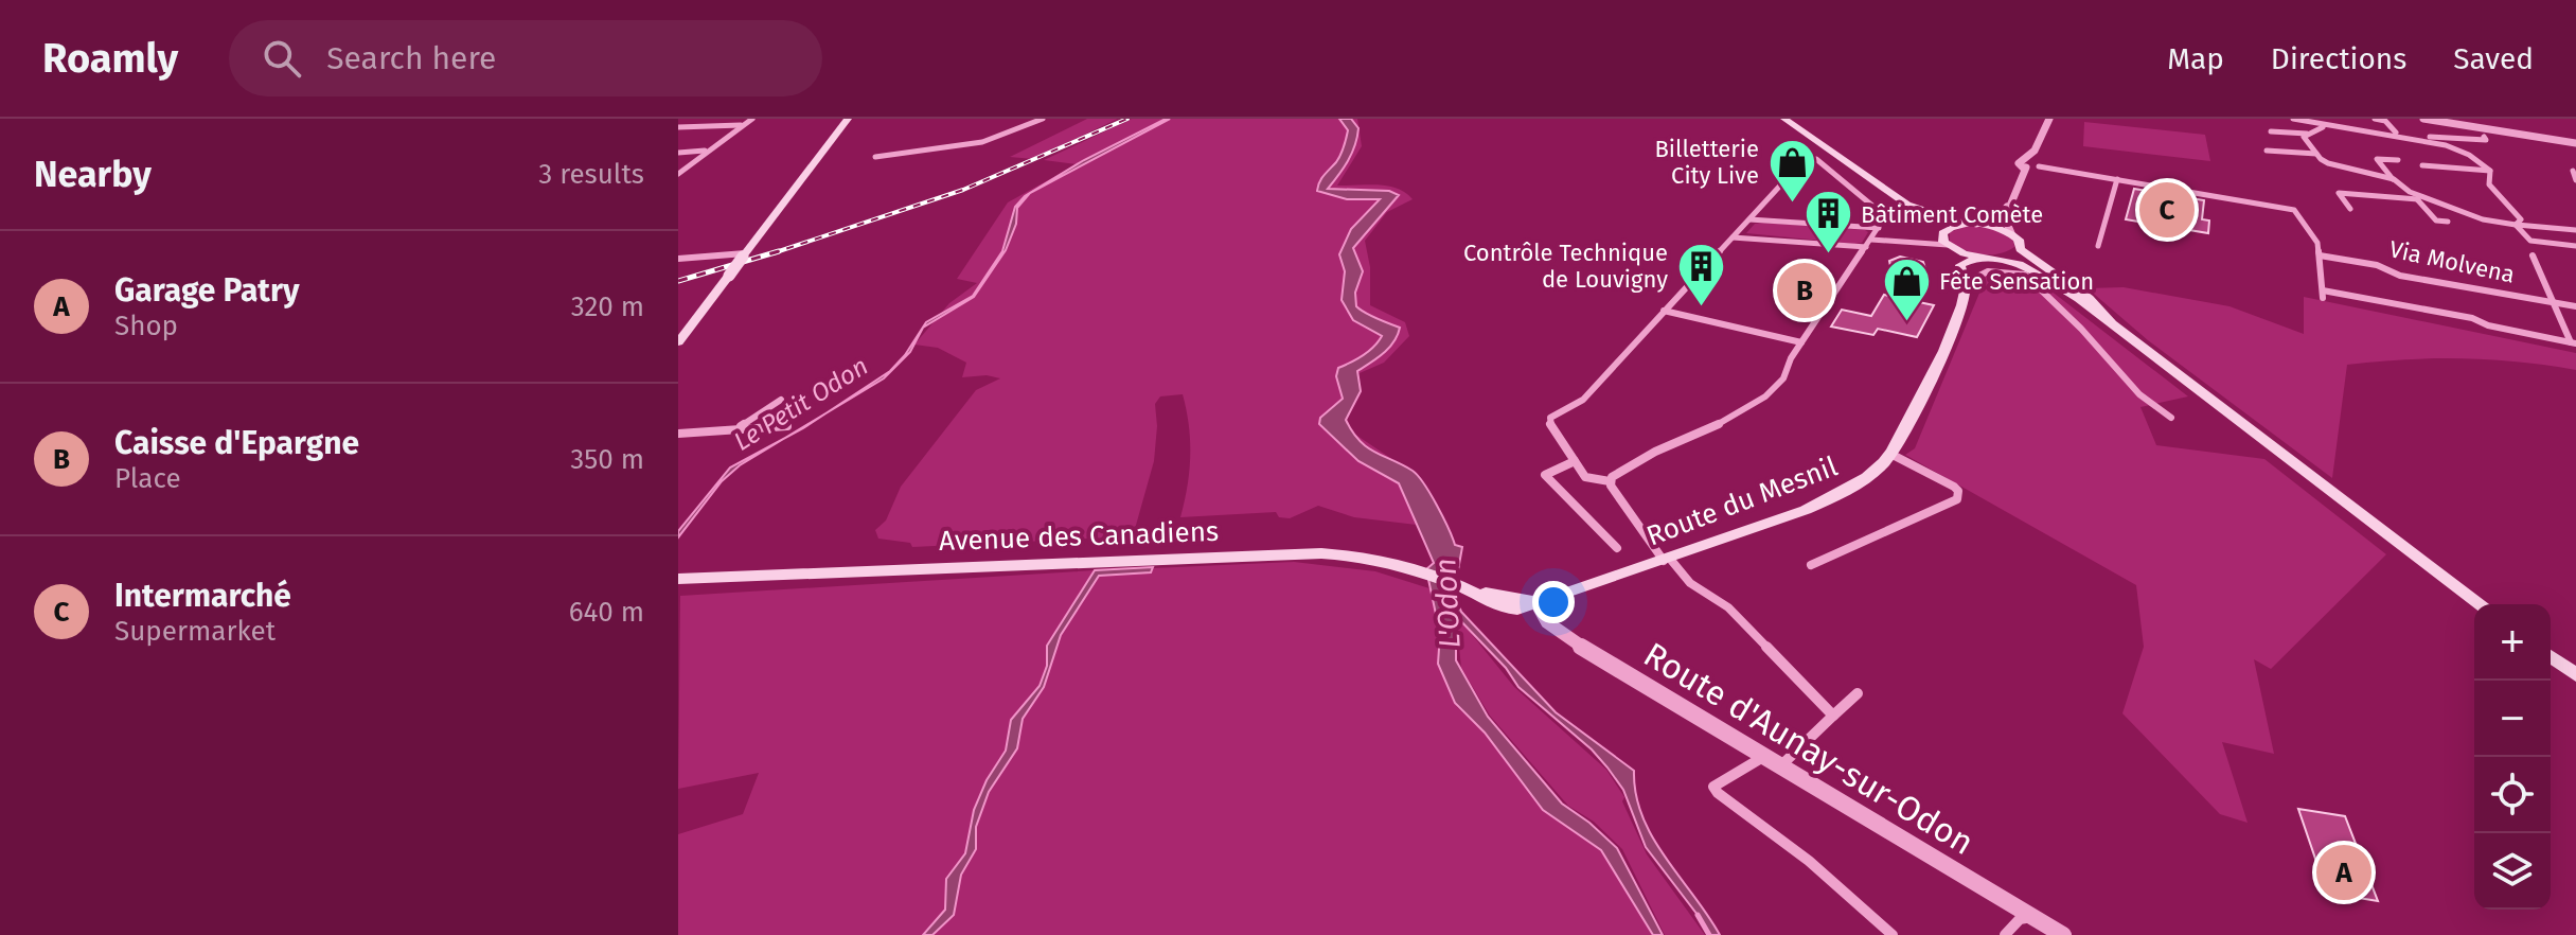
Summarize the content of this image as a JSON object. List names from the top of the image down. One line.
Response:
{"streets":{"main road":["Route du Mesnil","Avenue des Canadiens"],"street":["Via Molvena","Route d'Aunay-sur-Odon"]},"crossings":[["Route du Mesnil","Avenue des Canadiens"],["Route du Mesnil","Route d'Aunay-sur-Odon"]],"water":["Le Petit Odon","L'Odon"],"places":{"shop":["Billetterie City Live","Fête Sensation"],"building":["Bâtiment Comète","Contrôle Technique de Louvigny"]},"page":{"header":"Roamly","search":"Search here","nav":["Map","Directions","Saved"],"heading":["Nearby","3 results"],"pins":["C","B","A"],"list":[{"mark":"A","name":"Garage Patry","note":"Shop","value":"320 m"},{"mark":"B","name":"Caisse d'Epargne","note":"Place","value":"350 m"},{"mark":"C","name":"Intermarché","note":"Supermarket","value":"640 m"}],"map_buttons":["+","−"]}}
